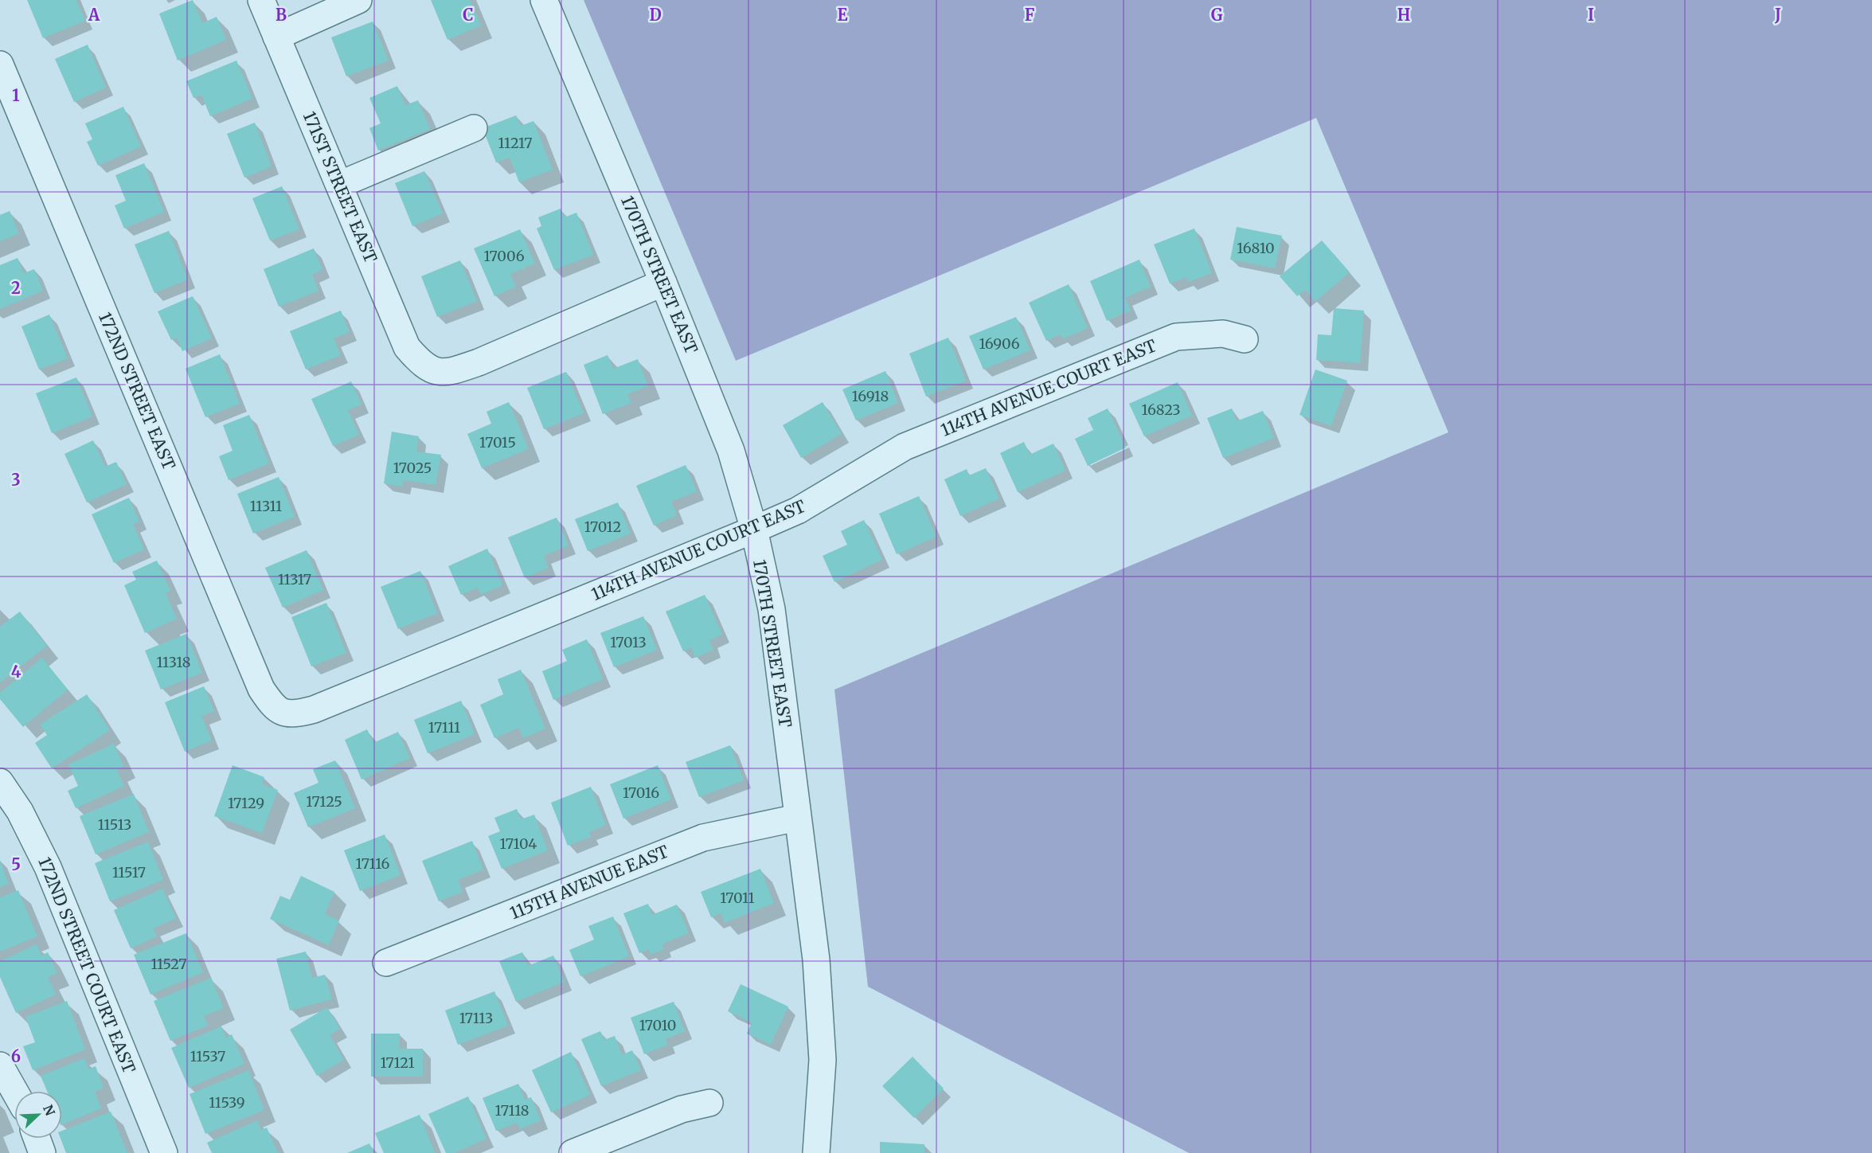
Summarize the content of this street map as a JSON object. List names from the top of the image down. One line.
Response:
{"streets":{"street":["171ST STREET EAST","170TH STREET EAST","114TH AVENUE COURT EAST","172ND STREET EAST","115TH AVENUE EAST","172ND STREET COURT EAST"]},"crossings":[["171ST STREET EAST","170TH STREET EAST"],["170TH STREET EAST","114TH AVENUE COURT EAST"],["170TH STREET EAST","115TH AVENUE EAST"],["114TH AVENUE COURT EAST","172ND STREET EAST"]],"house_numbers":["11217","16810","17006","16906","16918","16823","17015","17025","11311","17012","11317","17013","11318","17111","17016","17125","17129","11513","17104","17116","11517","17011","11527","17113","17010","11537","17121","11539","17118"],"north":"top right","grid":{"columns":["A","B","C","D","E","F","G","H","I","J"],"rows":["1","2","3","4","5","6"]}}
